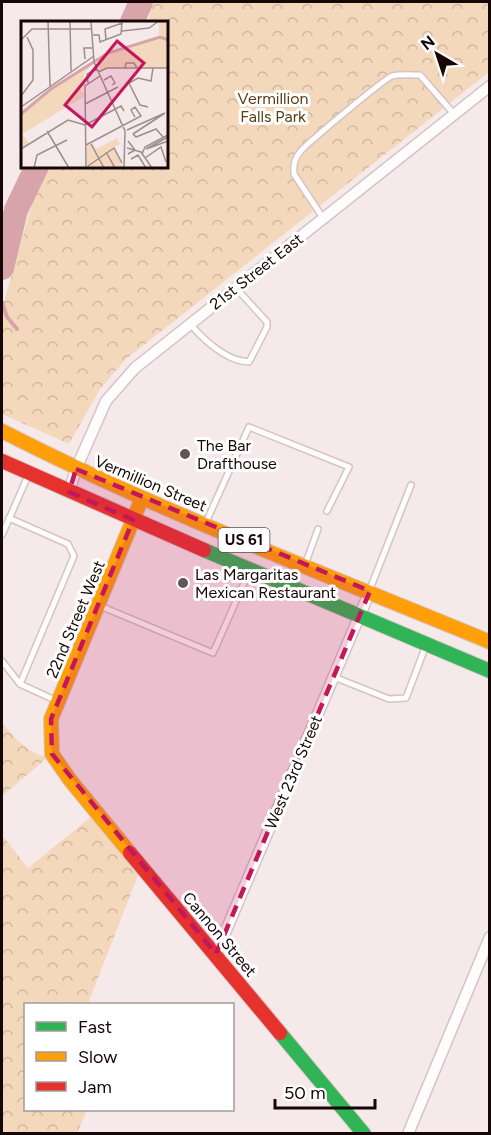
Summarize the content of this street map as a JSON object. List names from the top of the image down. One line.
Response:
{"streets":{"main road":["Vermillion Street","US 61","22nd Street West","Cannon Street"],"street":["21st Street East","West 23rd Street"]},"crossings":[["21st Street East","Vermillion Street"],["21st Street East","US 61"],["Vermillion Street","22nd Street West"],["Vermillion Street","West 23rd Street"],["US 61","22nd Street West"],["US 61","West 23rd Street"],["22nd Street West","Cannon Street"],["West 23rd Street","Cannon Street"]],"parks":["Vermillion Falls Park"],"places":["The Bar Drafthouse","Las Margaritas Mexican Restaurant"],"legend":["Fast","Slow","Jam"],"scale_bar":"50 m","north":"top left"}
